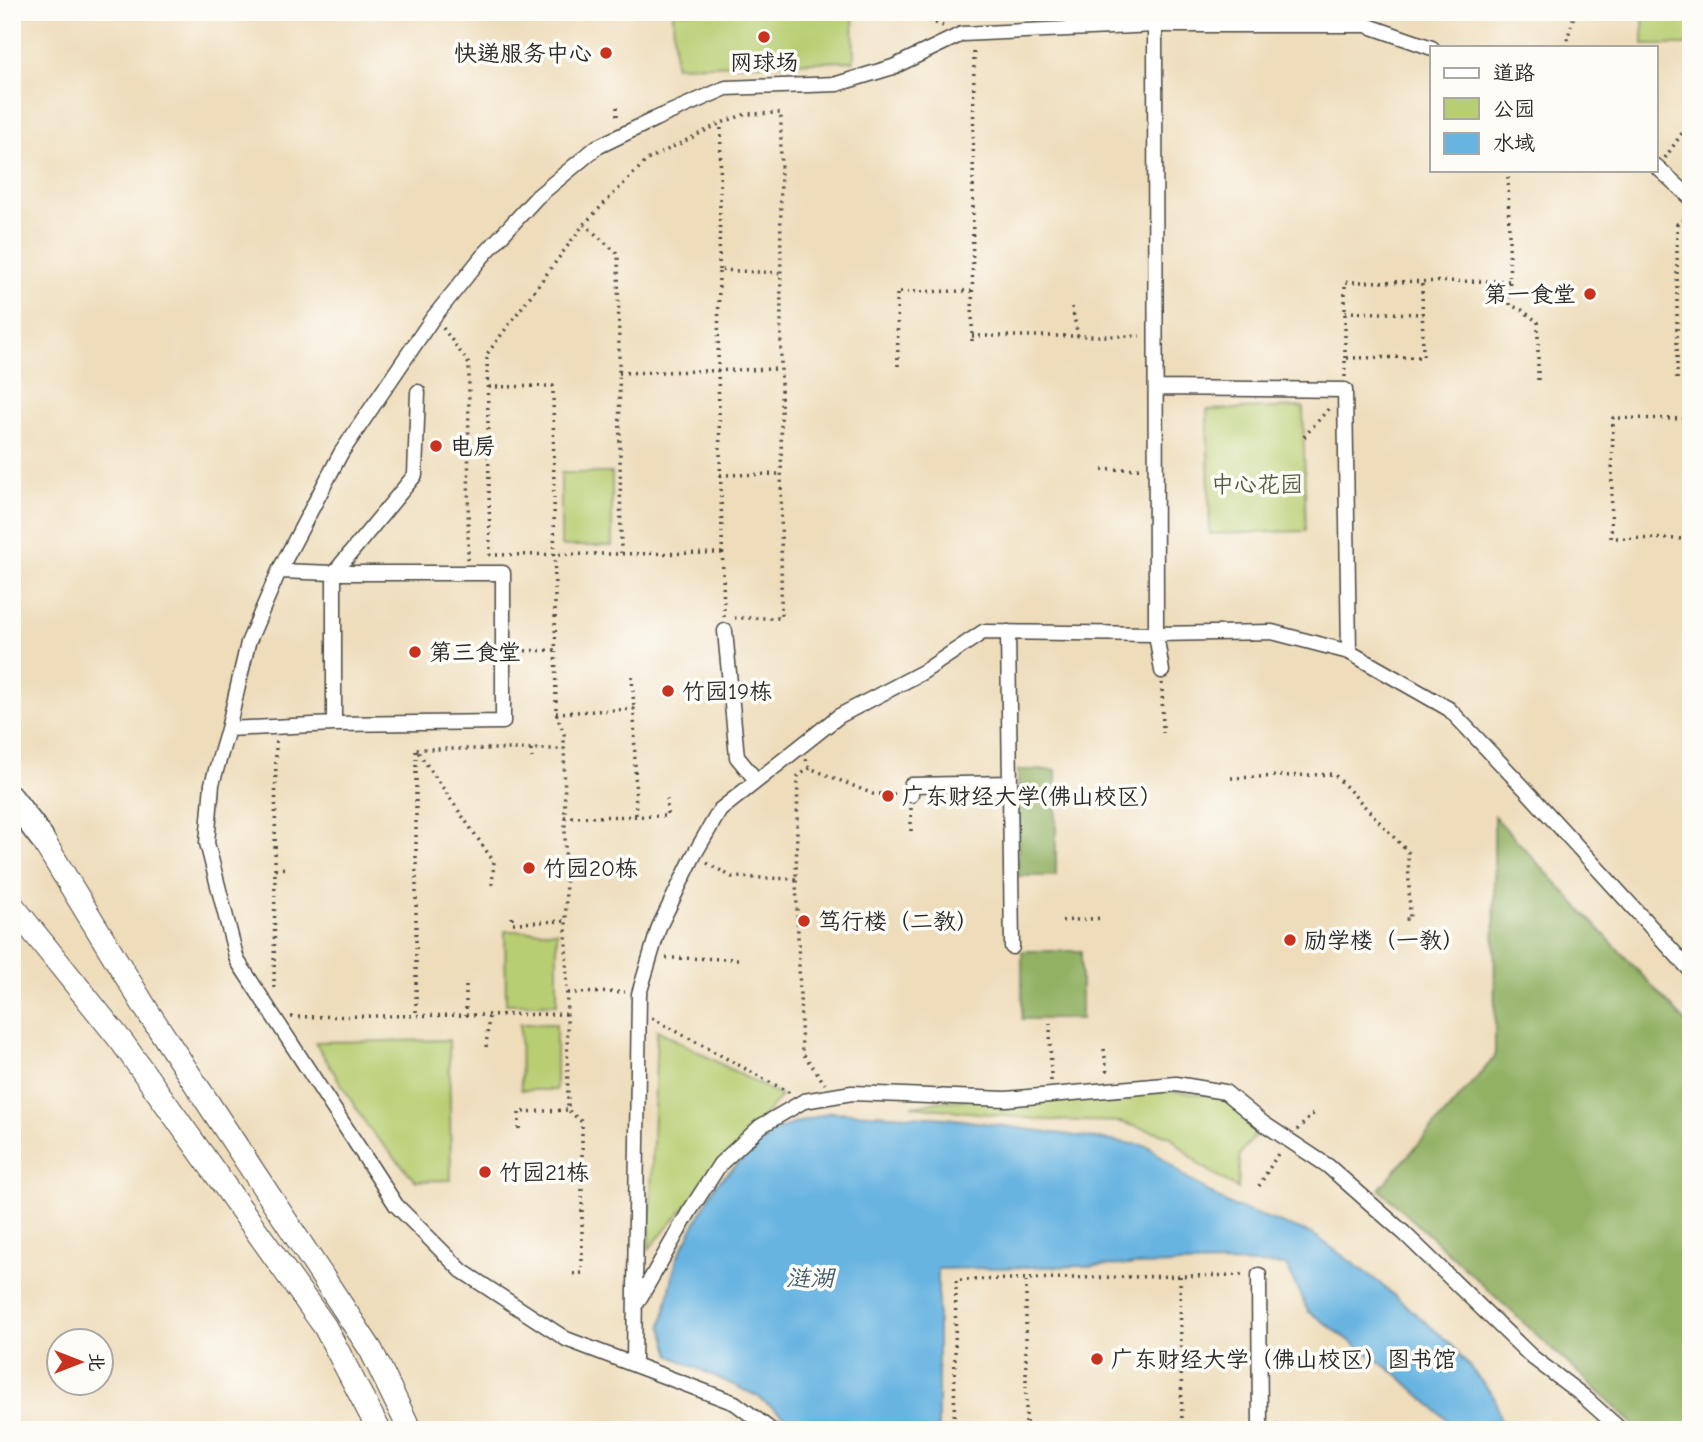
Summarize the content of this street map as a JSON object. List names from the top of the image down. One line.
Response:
{"water":["涟湖"],"parks":["中心花园"],"places":["网球场","快递服务中心","第一食堂","电房","第三食堂","竹园19栋","广东财经大学(佛山校区)","竹园20栋","笃行楼（二教）","励学楼（一教）","竹园21栋","广东财经大学（佛山校区）图书馆"],"legend":["道路","公园","水域"],"north":"right"}
